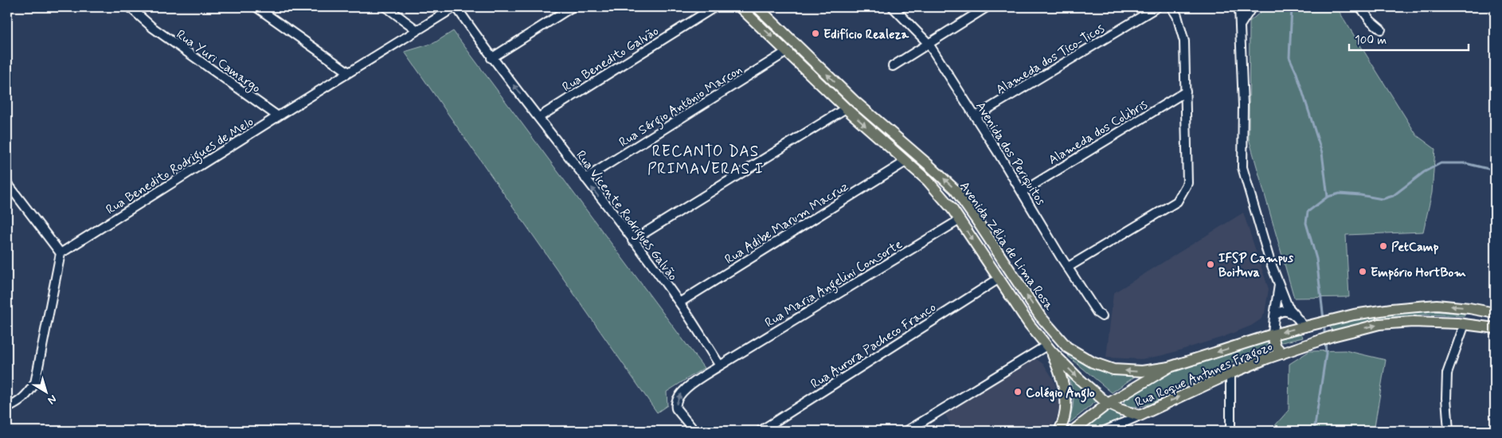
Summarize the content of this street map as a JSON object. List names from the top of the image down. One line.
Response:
{"streets":{"main road":["Avenida Zélia de Lima Rosa","Rua Roque Antunes Fragozo"],"street":["Rua Benedito Galvão","Alameda dos Tico-Ticos","Rua Yuri Camargo","Rua Sérgio Antônio Marcon","Alameda dos Colibris","Avenida dos Periquitos","Rua Benedito Rodrigues de Melo","Rua Vicente Rodrigues Galvão","Rua Adibe Marum Macruz","Rua Maria Angelini Consorte","Rua Aurora Pacheco Franco"]},"crossings":[["Rua Benedito Galvão","Rua Vicente Rodrigues Galvão"],["Alameda dos Tico-Ticos","Avenida dos Periquitos"],["Rua Yuri Camargo","Rua Benedito Rodrigues de Melo"],["Rua Sérgio Antônio Marcon","Rua Vicente Rodrigues Galvão"],["Rua Sérgio Antônio Marcon","Avenida Zélia de Lima Rosa"],["Alameda dos Colibris","Avenida dos Periquitos"],["Rua Benedito Rodrigues de Melo","Rua Vicente Rodrigues Galvão"],["Rua Vicente Rodrigues Galvão","Rua Adibe Marum Macruz"],["Rua Vicente Rodrigues Galvão","Rua Maria Angelini Consorte"],["Rua Adibe Marum Macruz","Avenida Zélia de Lima Rosa"],["Avenida Zélia de Lima Rosa","Rua Maria Angelini Consorte"],["Avenida Zélia de Lima Rosa","Rua Aurora Pacheco Franco"],["Avenida Zélia de Lima Rosa","Rua Roque Antunes Fragozo"]],"districts":["RECANTO DAS PRIMAVERAS I"],"places":["Edifício Realeza","PetCamp","IFSP Campus Boituva","Empório HortBom","Colégio Anglo"],"scale_bar":"100 m","north":"bottom right"}
